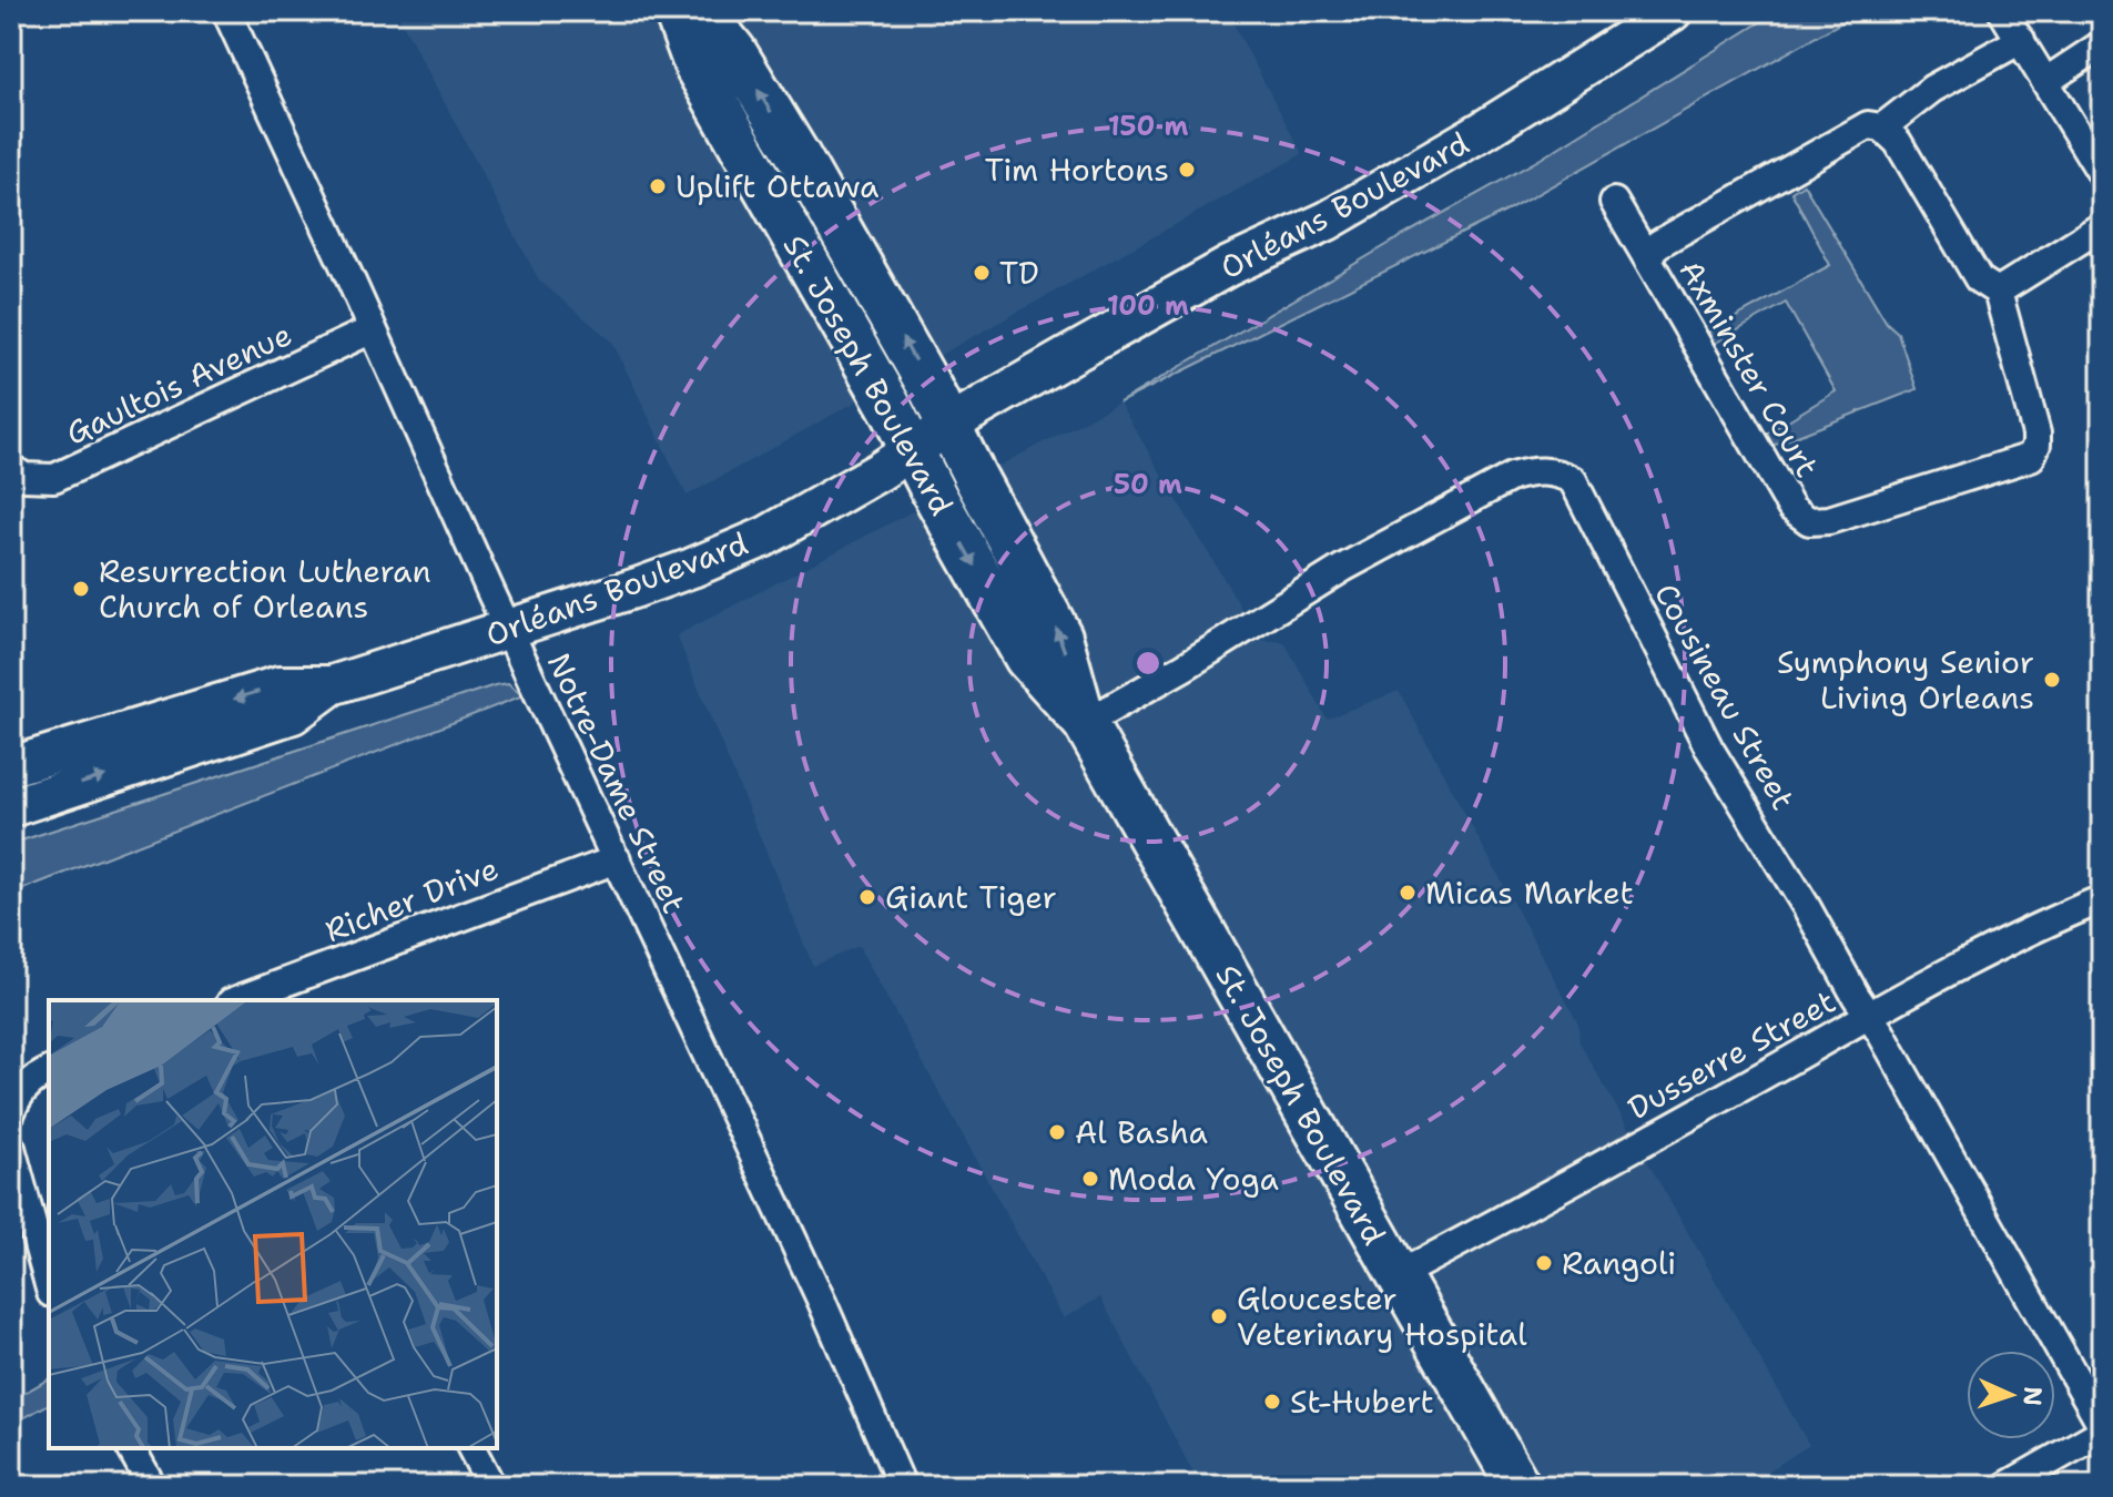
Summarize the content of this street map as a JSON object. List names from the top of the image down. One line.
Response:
{"streets":{"main road":["Orléans Boulevard","St. Joseph Boulevard"],"street":["Axminster Court","Gaultois Avenue","Cousineau Street","Notre-Dame Street","Richer Drive","Dusserre Street"]},"crossings":[["Orléans Boulevard","St. Joseph Boulevard"],["Orléans Boulevard","Notre-Dame Street"],["St. Joseph Boulevard","Cousineau Street"],["St. Joseph Boulevard","Dusserre Street"],["Gaultois Avenue","Notre-Dame Street"],["Cousineau Street","Dusserre Street"],["Notre-Dame Street","Richer Drive"]],"places":["Tim Hortons","Uplift Ottawa","TD","Resurrection Lutheran Church of Orleans","Symphony Senior Living Orleans","Micas Market","Giant Tiger","Al Basha","Moda Yoga","Rangoli","Gloucester Veterinary Hospital","St-Hubert"],"north":"right","rings":["150 m","100 m","50 m"]}
